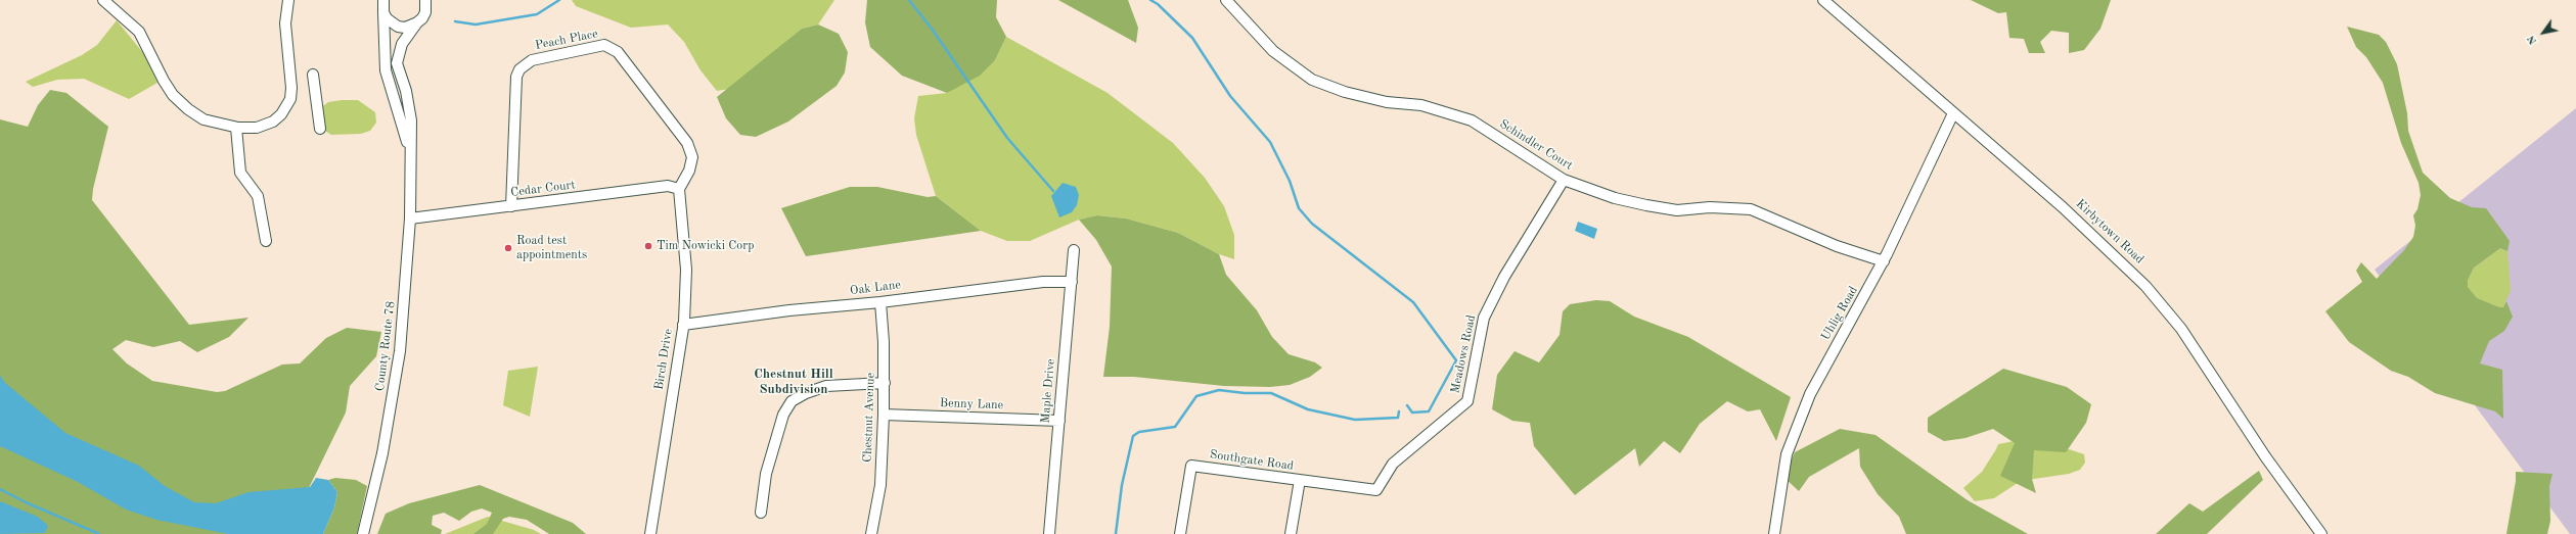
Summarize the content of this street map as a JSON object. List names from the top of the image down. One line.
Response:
{"streets":{"street":["Peach Place","Schindler Court","Cedar Court","Kirbytown Road","Oak Lane","Uhlig Road","County Route 78","Meadows Road","Birch Drive","Maple Drive","Benny Lane","Chestnut Avenue","Southgate Road"]},"crossings":[["Peach Place","Cedar Court"],["Peach Place","Birch Drive"],["Schindler Court","Uhlig Road"],["Schindler Court","Meadows Road"],["Cedar Court","County Route 78"],["Cedar Court","Birch Drive"],["Kirbytown Road","Uhlig Road"],["Oak Lane","Birch Drive"],["Oak Lane","Maple Drive"],["Oak Lane","Chestnut Avenue"],["Meadows Road","Southgate Road"],["Maple Drive","Benny Lane"],["Benny Lane","Chestnut Avenue"]],"districts":["Chestnut Hill Subdivision"],"places":["Tim Nowicki Corp","Road test appointments"],"north":"bottom left"}
